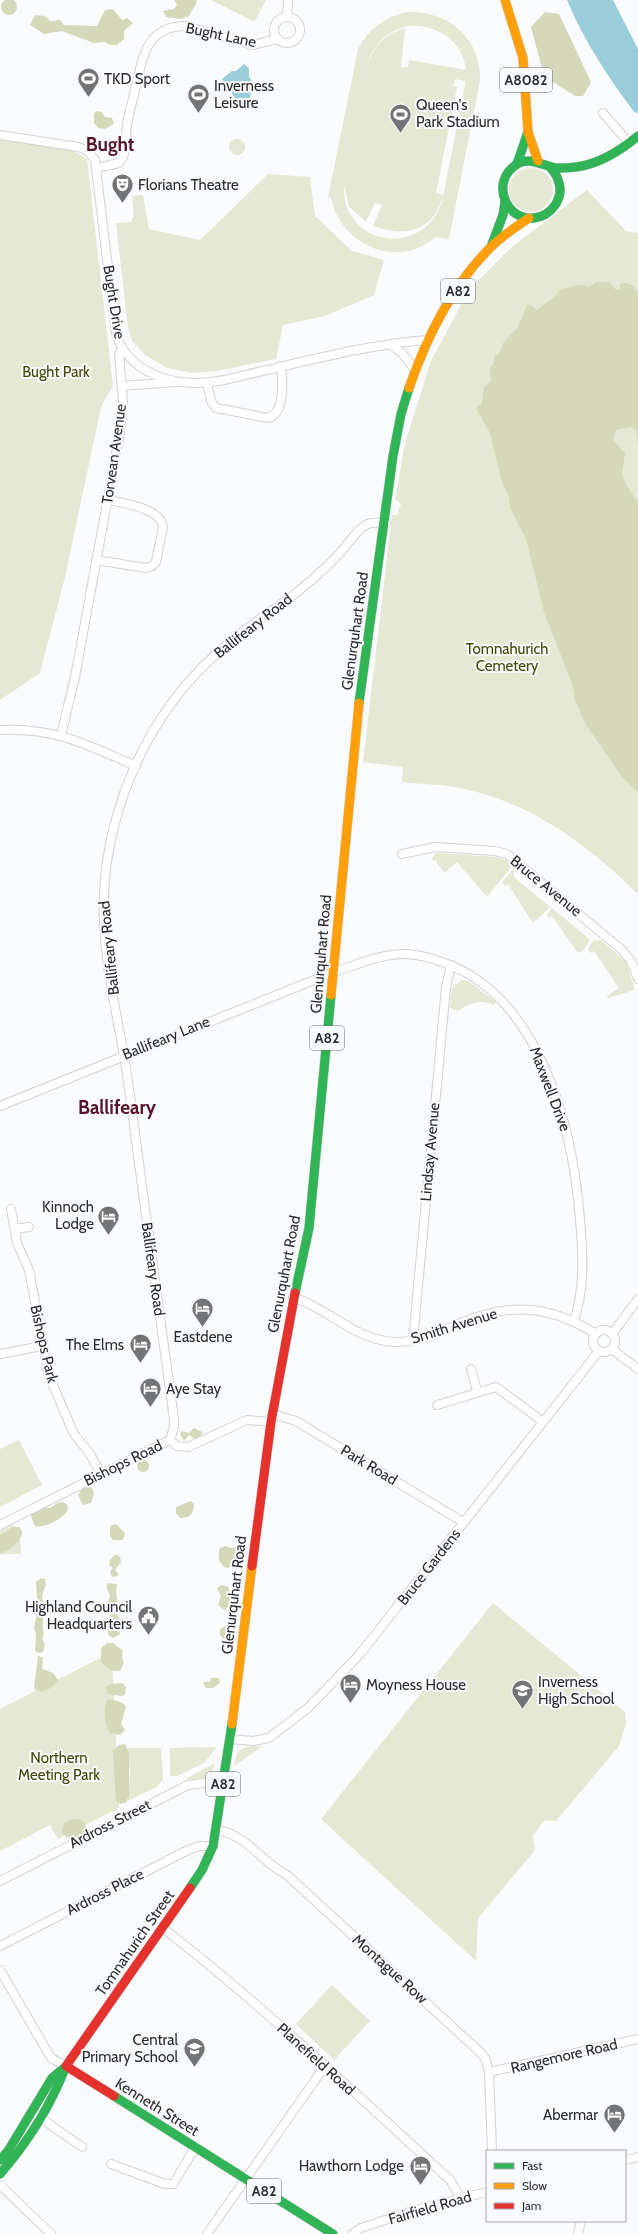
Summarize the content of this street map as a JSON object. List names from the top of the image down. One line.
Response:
{"streets":{"main road":["A8082","A82","Glenurquhart Road","Tomnahurich Street","Kenneth Street"],"street":["Bught Lane","Bught Drive","Torvean Avenue","Ballifeary Road","Bruce Avenue","Ballifeary Lane","Maxwell Drive","Lindsay Avenue","Smith Avenue","Bishops Park","Bishops Road","Park Road","Bruce Gardens","Ardross Street","Ardross Place","Montague Row","Rangemore Road","Planefield Road","Fairfield Road"]},"crossings":[["Bught Lane","Bught Drive"],["A8082","Glenurquhart Road"],["Bught Drive","Torvean Avenue"],["Bught Drive","Glenurquhart Road"],["Ballifeary Road","Glenurquhart Road"],["Ballifeary Road","Ballifeary Lane"],["Ballifeary Road","Bishops Road"],["Glenurquhart Road","Ballifeary Lane"],["Glenurquhart Road","Maxwell Drive"],["Glenurquhart Road","Smith Avenue"],["Glenurquhart Road","Bishops Road"],["Glenurquhart Road","Park Road"],["Glenurquhart Road","Bruce Gardens"],["Glenurquhart Road","Ardross Street"],["Glenurquhart Road","Tomnahurich Street"],["Glenurquhart Road","Montague Row"],["Ballifeary Lane","Maxwell Drive"],["Maxwell Drive","Lindsay Avenue"],["Maxwell Drive","Smith Avenue"],["Lindsay Avenue","Smith Avenue"],["Smith Avenue","Bruce Gardens"],["Bishops Park","Bishops Road"],["Bishops Road","Park Road"],["Park Road","Bruce Gardens"],["Ardross Place","Tomnahurich Street"],["Tomnahurich Street","Montague Row"],["Tomnahurich Street","Planefield Road"],["Tomnahurich Street","Kenneth Street"],["Montague Row","Rangemore Road"],["Planefield Road","Fairfield Road"]],"districts":["Bught","Ballifeary"],"parks":["Bught Park","Tomnahurich Cemetery","Northern Meeting Park"],"places":{"sports":["TKD Sport","Inverness Leisure","Queen's Park Stadium"],"theatre":["Florians Theatre"],"hotel":["Kinnoch Lodge","Eastdene","The Elms","Aye Stay","Moyness House","Abermar","Hawthorn Lodge"],"public building":["Highland Council Headquarters"],"school or university":["Inverness High School","Central Primary School"]},"legend":["Fast","Slow","Jam"]}
